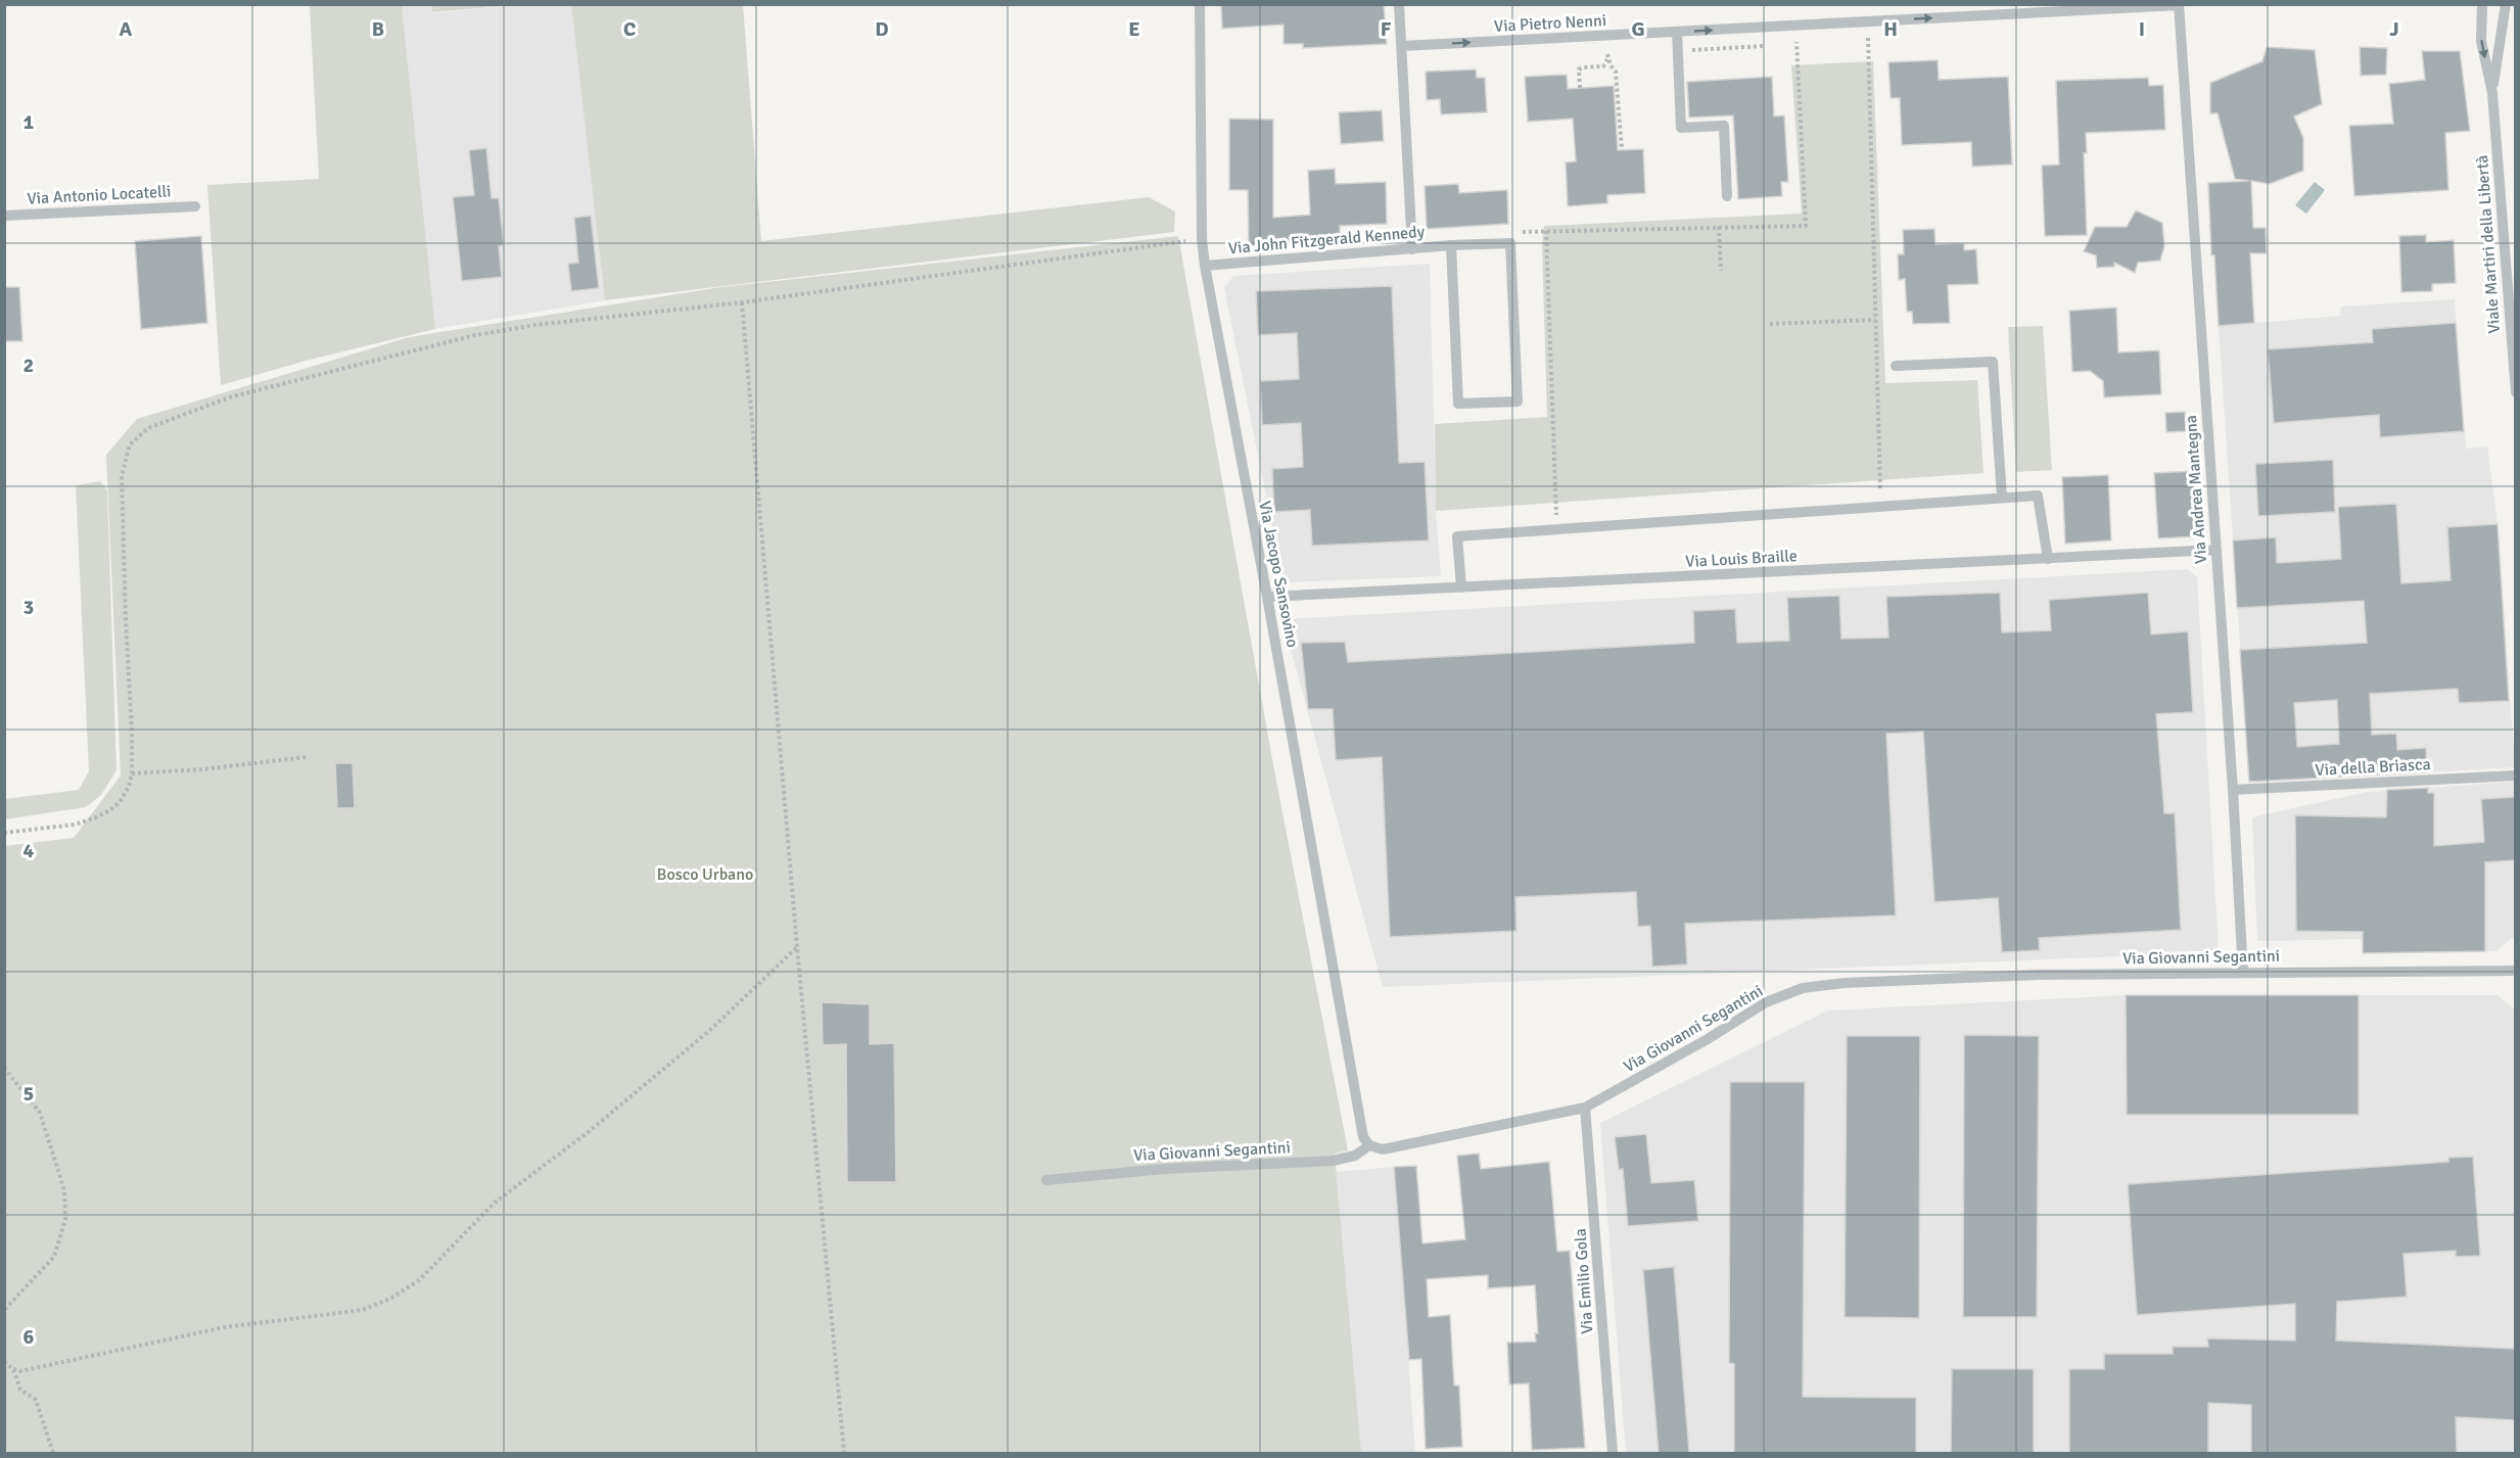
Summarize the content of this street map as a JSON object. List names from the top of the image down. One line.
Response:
{"streets":{"street":["Via Pietro Nenni","Via Antonio Locatelli","Via John Fitzgerald Kennedy","Viale Martiri della Libertà","Via Andrea Mantegna","Via Louis Braille","Via Jacopo Sansovino","Via della Briasca","Via Giovanni Segantini","Via Emilio Gola"]},"crossings":[["Via Pietro Nenni","Via Andrea Mantegna"],["Via John Fitzgerald Kennedy","Via Jacopo Sansovino"],["Via Andrea Mantegna","Via Louis Braille"],["Via Andrea Mantegna","Via della Briasca"],["Via Andrea Mantegna","Via Giovanni Segantini"],["Via Louis Braille","Via Jacopo Sansovino"],["Via Jacopo Sansovino","Via Giovanni Segantini"],["Via Giovanni Segantini","Via Emilio Gola"]],"one_way":["Via Pietro Nenni"],"parks":["Bosco Urbano"],"grid":{"columns":["A","B","C","D","E","F","G","H","I","J"],"rows":["1","2","3","4","5","6"]}}
